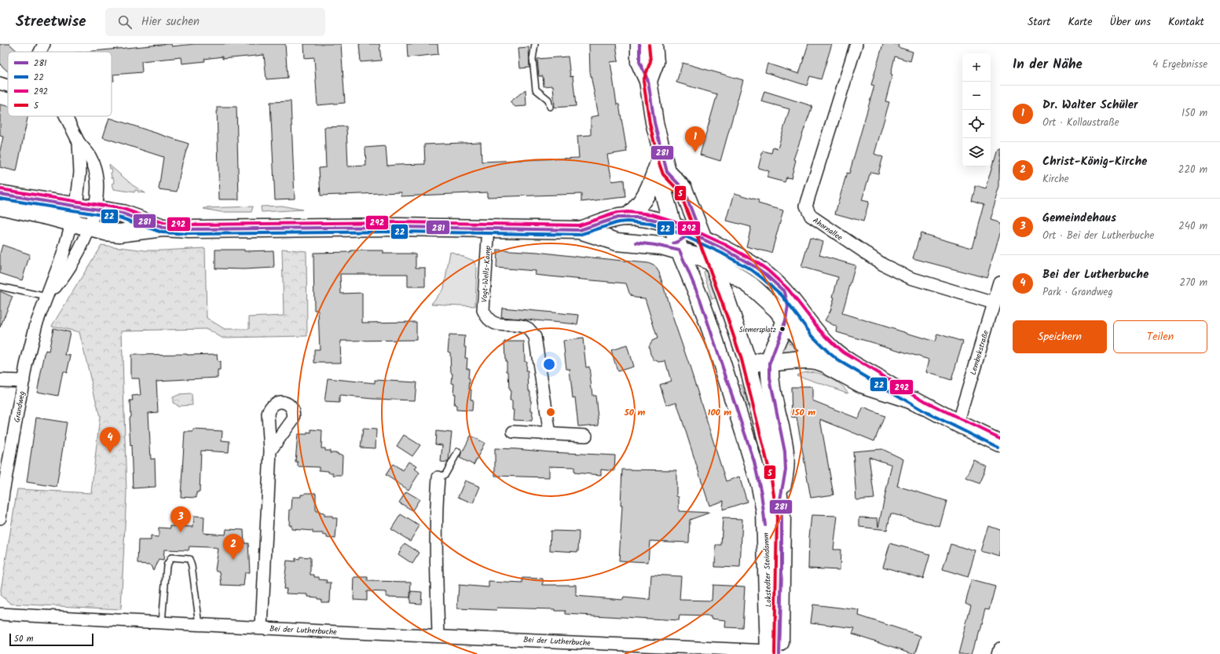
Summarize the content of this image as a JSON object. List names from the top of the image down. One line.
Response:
{"streets":{"main road":["Lokstedter Steindamm"],"street":["Ahornallee","Vogt-Wells-Kamp","Lembekstraße","Grandweg","Bei der Lutherbuche"]},"crossings":[["Ahornallee","Lembekstraße"],["Lokstedter Steindamm","Bei der Lutherbuche"]],"places":["Siemersplatz"],"lines":["transit line 281","transit line 5","transit line 292","transit line 22"],"legend":["281","22","292","5"],"scale_bar":"50 m","page":{"header":"Streetwise","search":"Hier suchen","nav":["Start","Karte","Über uns","Kontakt"],"heading":["In der Nähe","4 Ergebnisse"],"map_buttons":["+","−"],"list":[{"mark":"1","name":"Dr. Walter Schüler","note":"Ort · Kollaustraße","value":"150 m"},{"mark":"2","name":"Christ-König-Kirche","note":"Kirche","value":"220 m"},{"mark":"3","name":"Gemeindehaus","note":"Ort · Bei der Lutherbuche","value":"240 m"},{"mark":"4","name":"Bei der Lutherbuche","note":"Park · Grandweg","value":"270 m"}],"pins":["1","4","3","2"],"buttons":["Speichern","Teilen"],"scale":"50 m"},"rings":["50 m","100 m","150 m"]}
